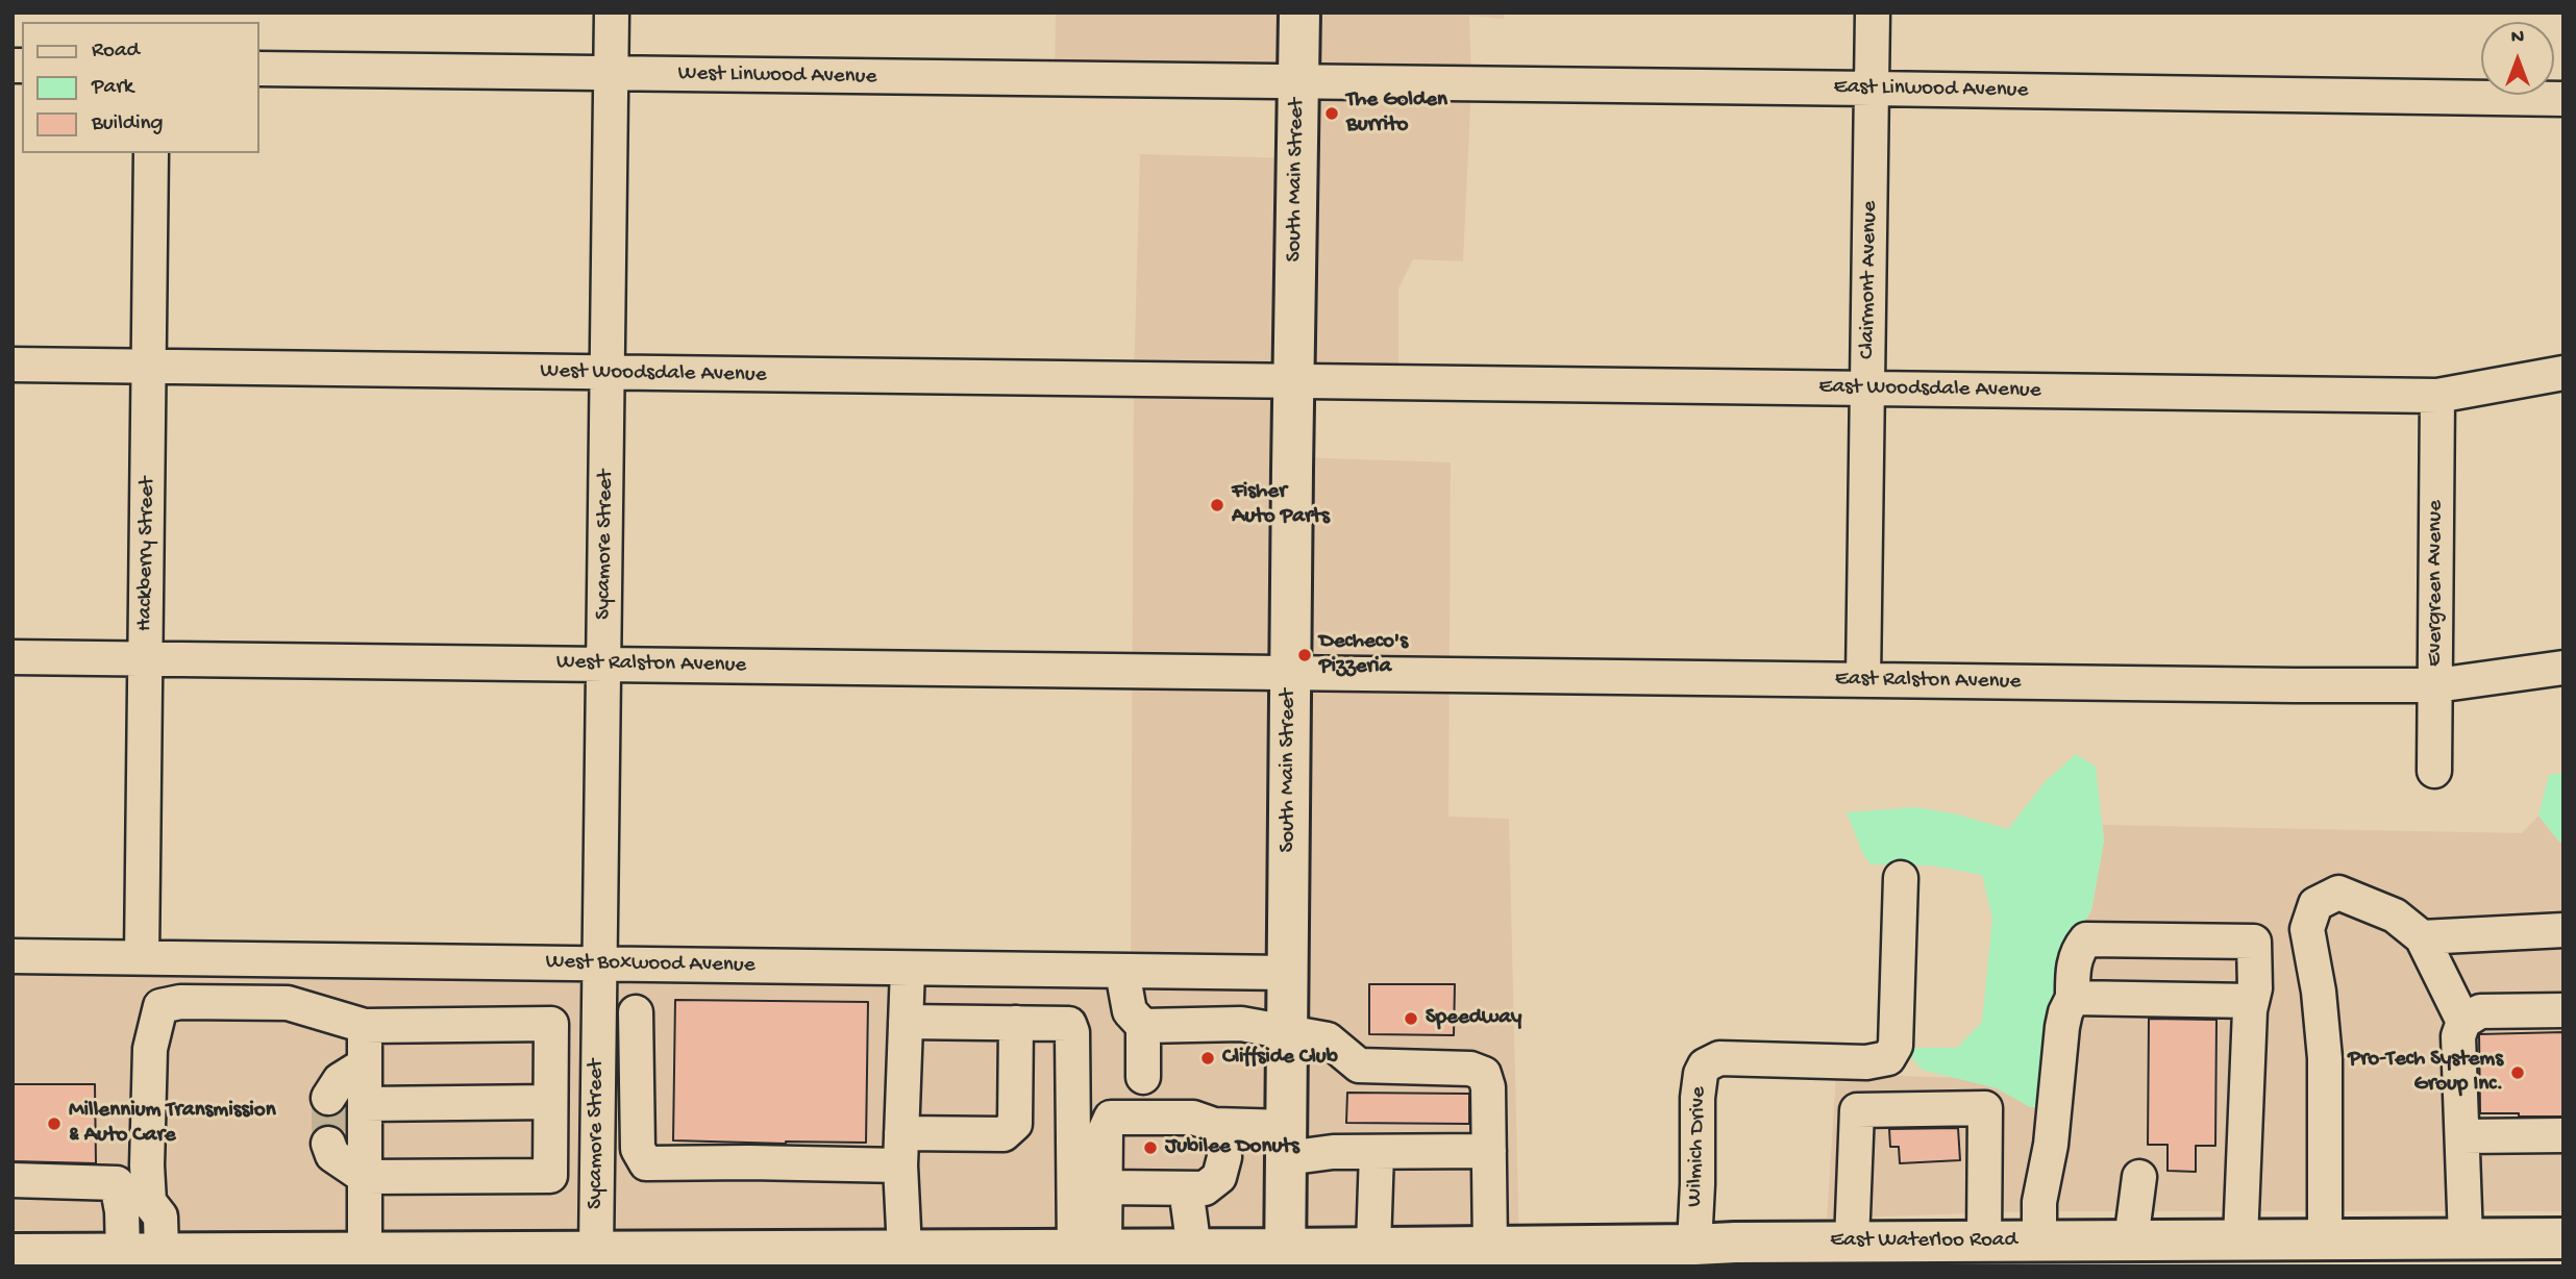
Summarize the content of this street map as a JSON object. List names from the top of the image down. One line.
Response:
{"streets":{"main road":["South Main Street","East Waterloo Road"],"street":["West Linwood Avenue","East Linwood Avenue","Clairmont Avenue","West Woodsdale Avenue","East Woodsdale Avenue","Sycamore Street","Hackberry Street","Evergreen Avenue","West Ralston Avenue","East Ralston Avenue","West Boxwood Avenue","Wilmich Drive"]},"crossings":[["West Linwood Avenue","East Linwood Avenue"],["West Linwood Avenue","South Main Street"],["West Linwood Avenue","Sycamore Street"],["East Linwood Avenue","South Main Street"],["East Linwood Avenue","Clairmont Avenue"],["South Main Street","West Woodsdale Avenue"],["South Main Street","East Woodsdale Avenue"],["South Main Street","West Ralston Avenue"],["South Main Street","East Ralston Avenue"],["South Main Street","West Boxwood Avenue"],["South Main Street","East Waterloo Road"],["Clairmont Avenue","East Woodsdale Avenue"],["Clairmont Avenue","East Ralston Avenue"],["West Woodsdale Avenue","East Woodsdale Avenue"],["West Woodsdale Avenue","Sycamore Street"],["West Woodsdale Avenue","Hackberry Street"],["East Woodsdale Avenue","Evergreen Avenue"],["Sycamore Street","West Ralston Avenue"],["Sycamore Street","West Boxwood Avenue"],["Sycamore Street","East Waterloo Road"],["Hackberry Street","West Ralston Avenue"],["Hackberry Street","West Boxwood Avenue"],["Evergreen Avenue","East Ralston Avenue"],["West Ralston Avenue","East Ralston Avenue"],["Wilmich Drive","East Waterloo Road"]],"places":["The Golden Burrito","Fisher Auto Parts","Decheco's Pizzeria","Speedway","Cliffside Club","Pro-Tech Systems Group Inc.","Millennium Transmission & Auto Care","Jubilee Donuts"],"legend":["Road","Park","Building"],"north":"top"}
